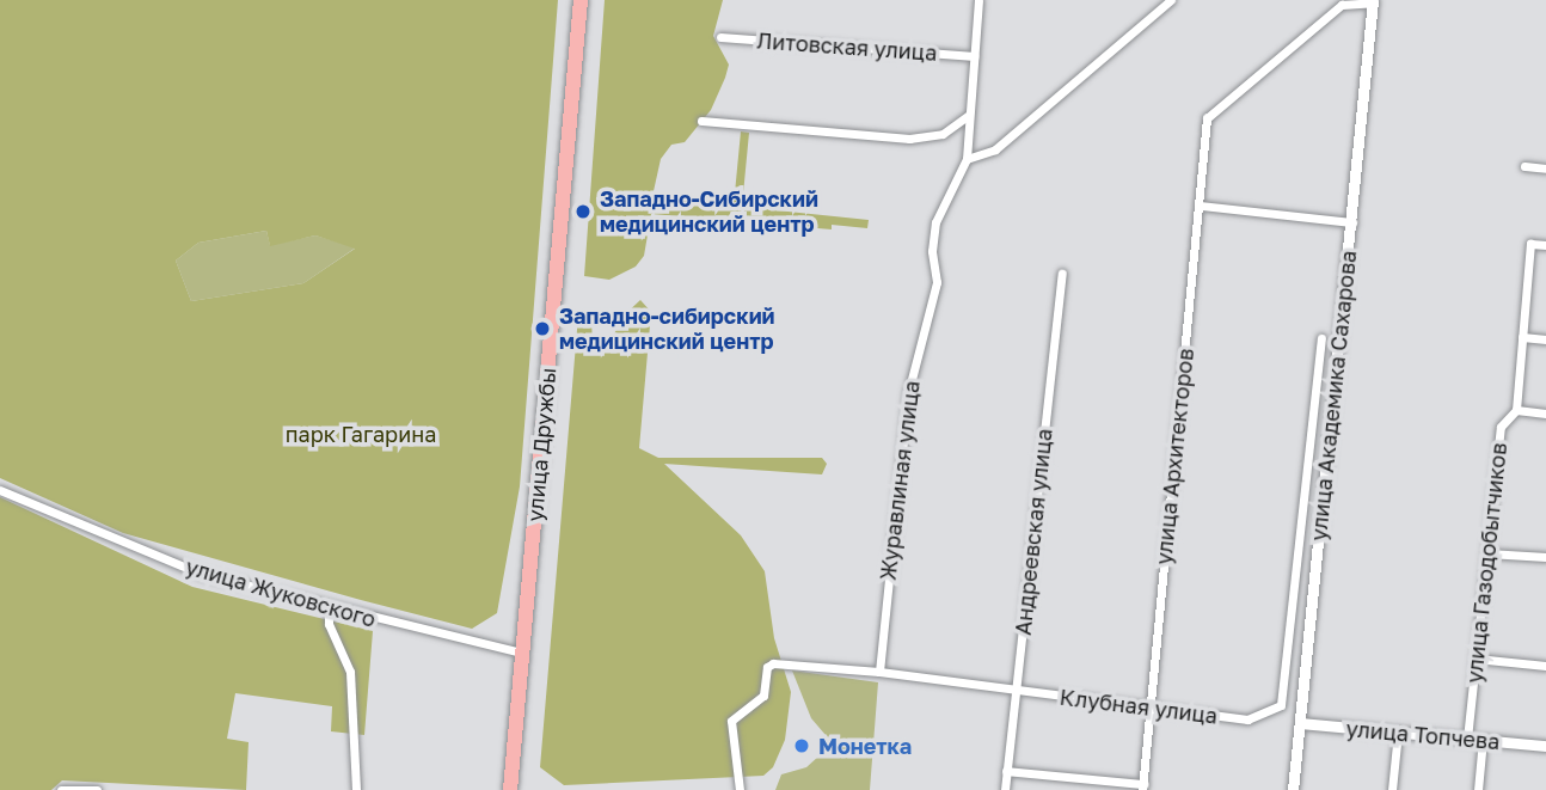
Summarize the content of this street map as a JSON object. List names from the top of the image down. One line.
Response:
{"streets":{"main road":["улица Дружбы"],"street":["Литовская улица","улица Академика Сахарова","улица Архитекторов","Журавлиная улица","Андреевская улица","улица Газодобытчиков","улица Жуковского","Клубная улица","улица Топчева"]},"crossings":[["Литовская улица","Журавлиная улица"],["улица Академика Сахарова","улица Архитекторов"],["улица Академика Сахарова","улица Топчева"],["улица Дружбы","улица Жуковского"],["улица Архитекторов","Клубная улица"],["Журавлиная улица","Клубная улица"],["Андреевская улица","Клубная улица"],["улица Газодобытчиков","улица Топчева"]],"parks":["парк Гагарина"],"places":["Западно-Сибирский медицинский центр","Западно-сибирский медицинский центр","Монетка"]}
